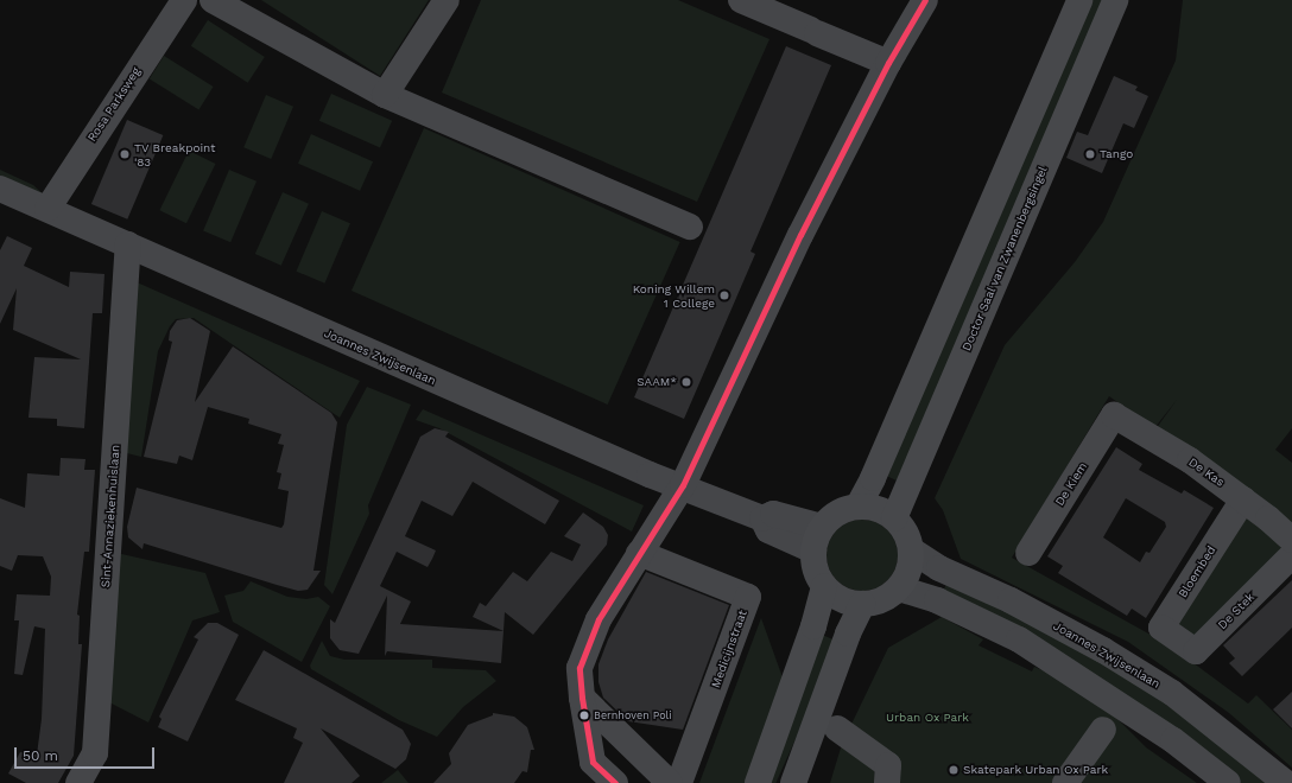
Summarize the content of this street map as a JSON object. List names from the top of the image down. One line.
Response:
{"streets":{"main road":["Doctor Saal van Zwanenbergsingel"],"street":["Rosa Parksweg","Joannes Zwijsenlaan","De Kas","De Kiem","Sint-Annaziekenhuislaan","Bloembed","De Stek","Medicijnstraat"]},"crossings":[["Rosa Parksweg","Joannes Zwijsenlaan"],["Doctor Saal van Zwanenbergsingel","Joannes Zwijsenlaan"],["Joannes Zwijsenlaan","Sint-Annaziekenhuislaan"],["De Kas","De Kiem"],["De Kas","Bloembed"],["Bloembed","De Stek"]],"parks":["Urban Ox Park"],"places":["TV Breakpoint '83","Tango","Koning Willem 1 College","SAAM*","Bernhoven Poli","Skatepark Urban Ox Park"],"scale_bar":"50 m"}
